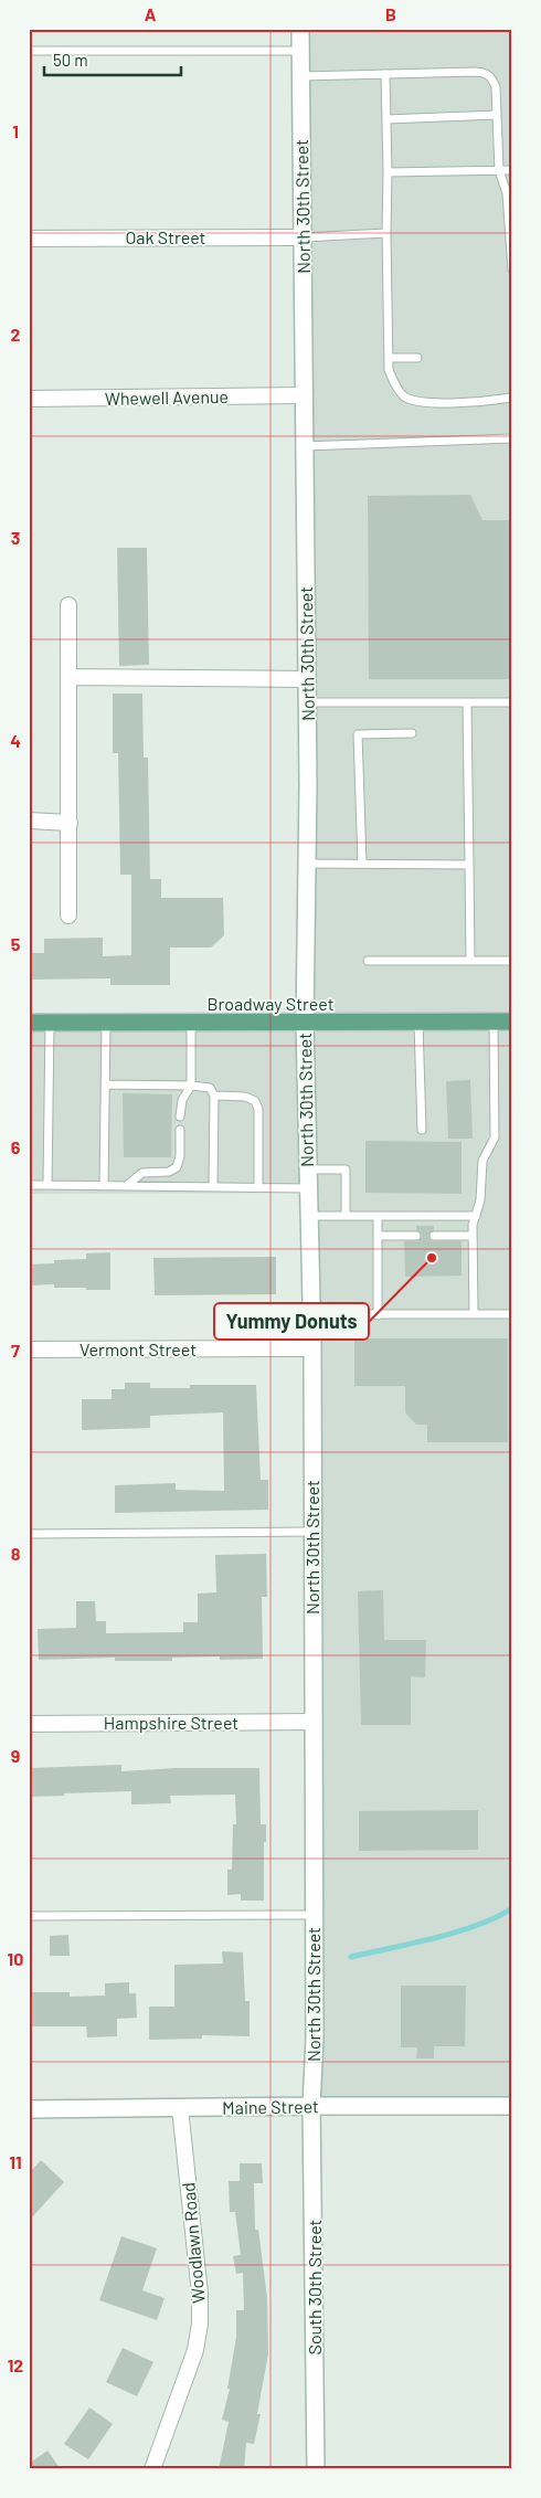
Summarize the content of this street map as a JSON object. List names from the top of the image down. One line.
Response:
{"streets":{"main road":["Broadway Street"],"street":["North 30th Street","Oak Street","Whewell Avenue","Vermont Street","Hampshire Street","Maine Street","Woodlawn Road","South 30th Street"]},"crossings":[["North 30th Street","Oak Street"],["North 30th Street","Whewell Avenue"],["North 30th Street","Broadway Street"],["North 30th Street","Vermont Street"],["North 30th Street","Hampshire Street"],["North 30th Street","Maine Street"],["North 30th Street","South 30th Street"],["Maine Street","Woodlawn Road"],["Maine Street","South 30th Street"]],"places":["Yummy Donuts"],"scale_bar":"50 m","grid":{"columns":["A","B"],"rows":["1","2","3","4","5","6","7","8","9","10","11","12"]}}
